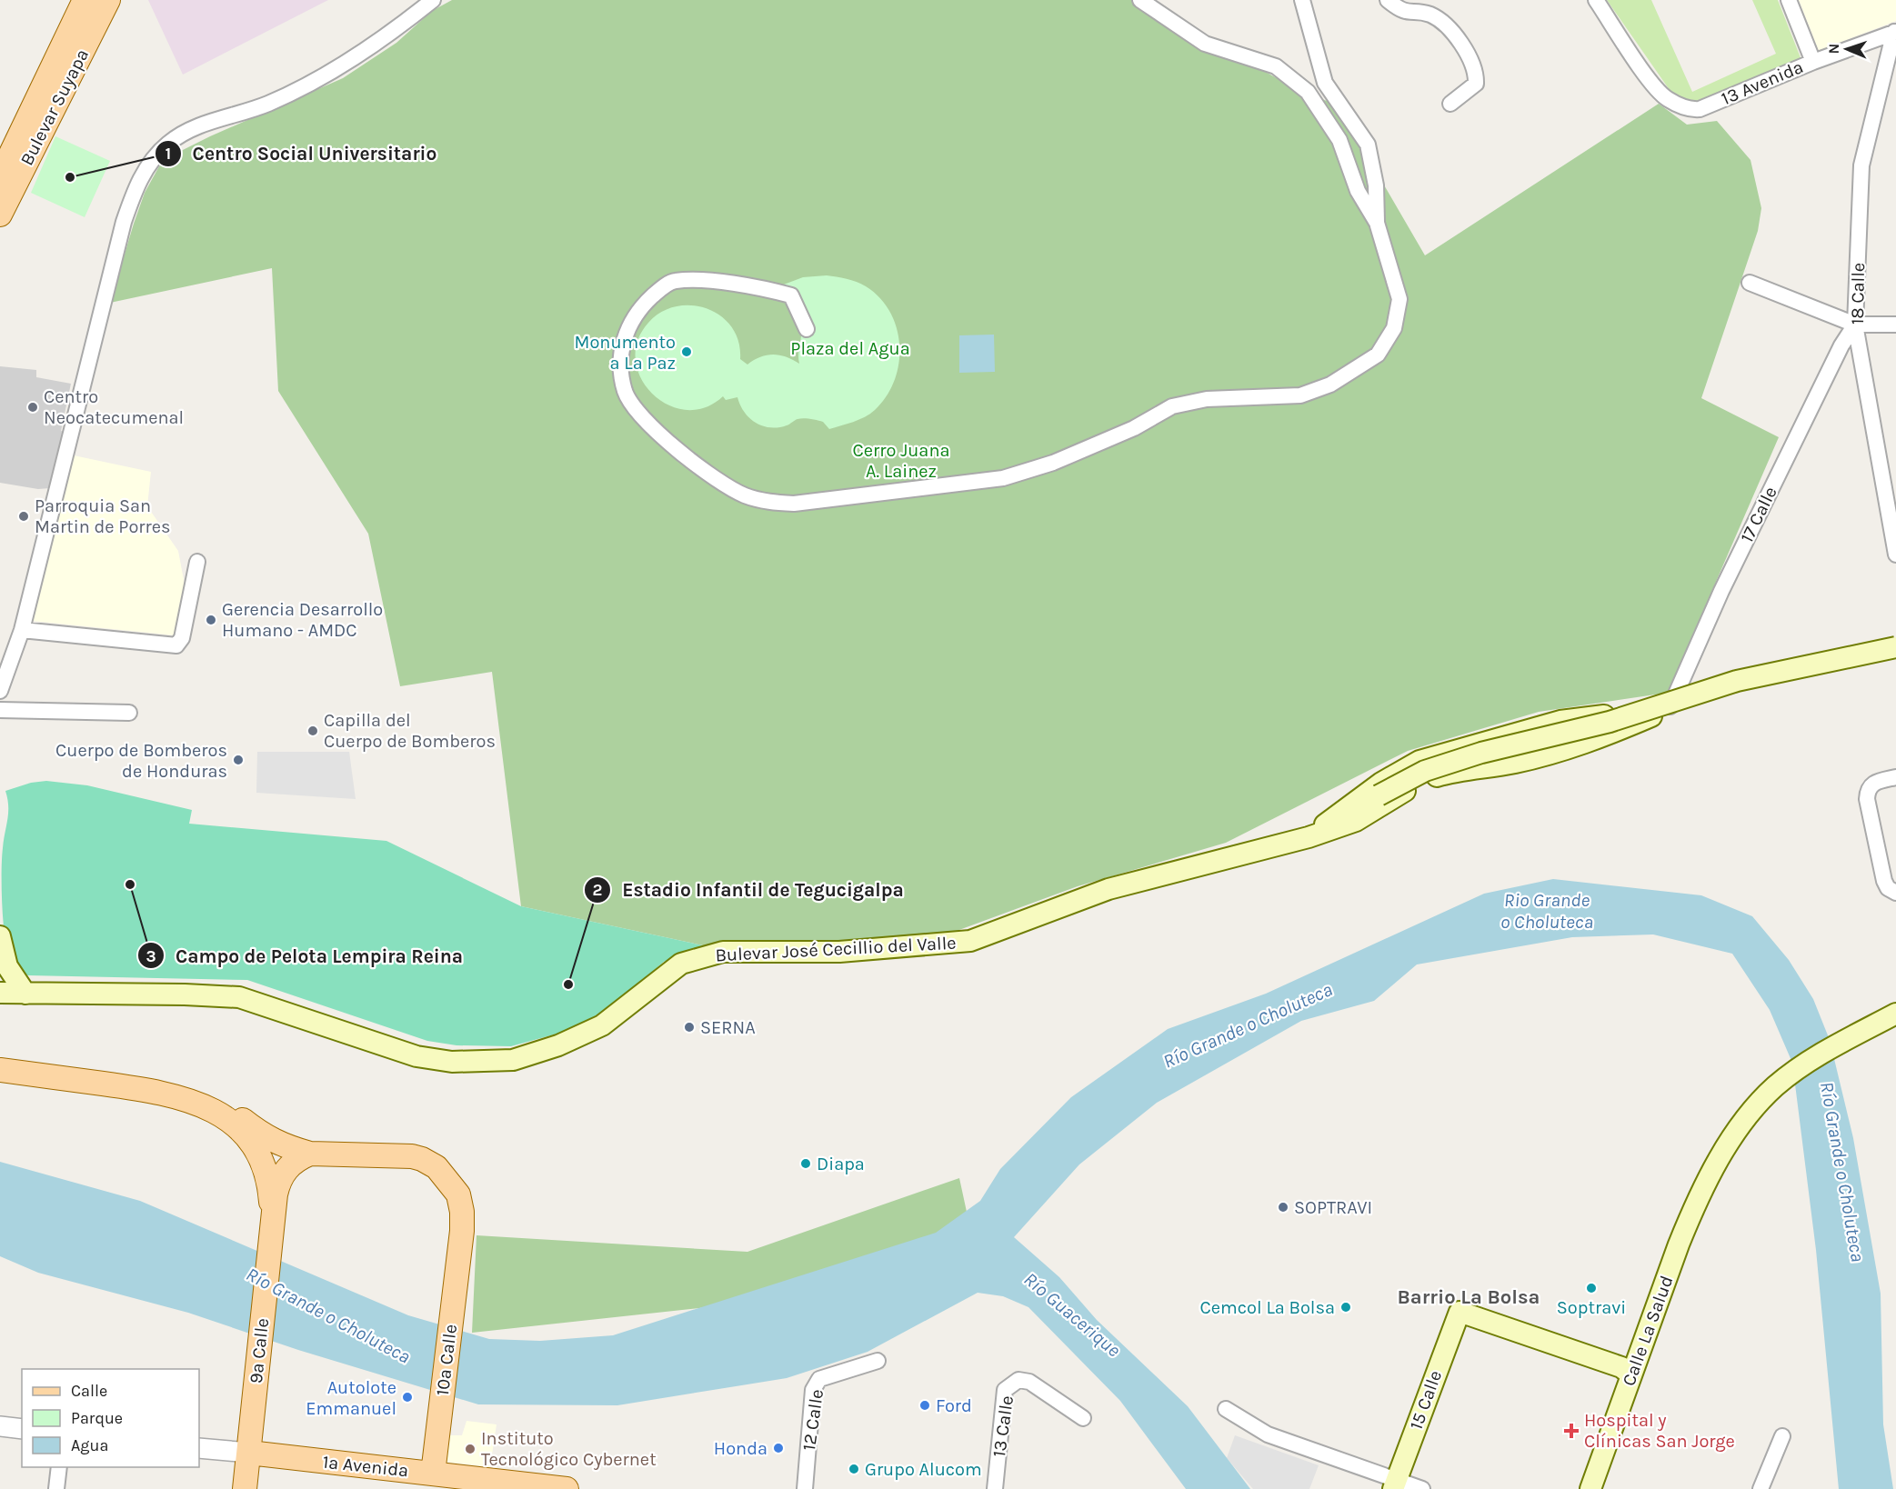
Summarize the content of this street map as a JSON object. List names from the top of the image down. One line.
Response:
{"streets":{"main road":["Bulevar Suyapa","Bulevar José Cecillio del Valle","Calle La Salud","9a Calle","10a Calle","15 Calle","1a Avenida"],"street":["13 Avenida","18 Calle","17 Calle","12 Calle","13 Calle"]},"crossings":[["13 Avenida","18 Calle"],["18 Calle","17 Calle"],["17 Calle","Bulevar José Cecillio del Valle"],["Calle La Salud","15 Calle"],["9a Calle","1a Avenida"],["10a Calle","1a Avenida"]],"districts":["Barrio La Bolsa"],"water":["Rio Grande o Choluteca","Río Grande o Choluteca","Río Guacerique"],"parks":["Plaza del Agua","Cerro Juana A. Lainez"],"places":{"other":["Centro Social Universitario","Monumento a La Paz","Centro Neocatecumenal","Parroquia San Martin de Porres","Gerencia Desarrollo Humano - AMDC","Capilla del Cuerpo de Bomberos","Cuerpo de Bomberos de Honduras","Campo de Pelota Lempira Reina","Estadio Infantil de Tegucigalpa","SERNA","Diapa","SOPTRAVI","Soptravi","Cemcol La Bolsa","Autolote Emmanuel","Ford","Honda","Instituto Tecnológico Cybernet","Grupo Alucom"],"health":["Hospital y Clínicas San Jorge"]},"legend":["Calle","Parque","Agua"],"north":"left"}
